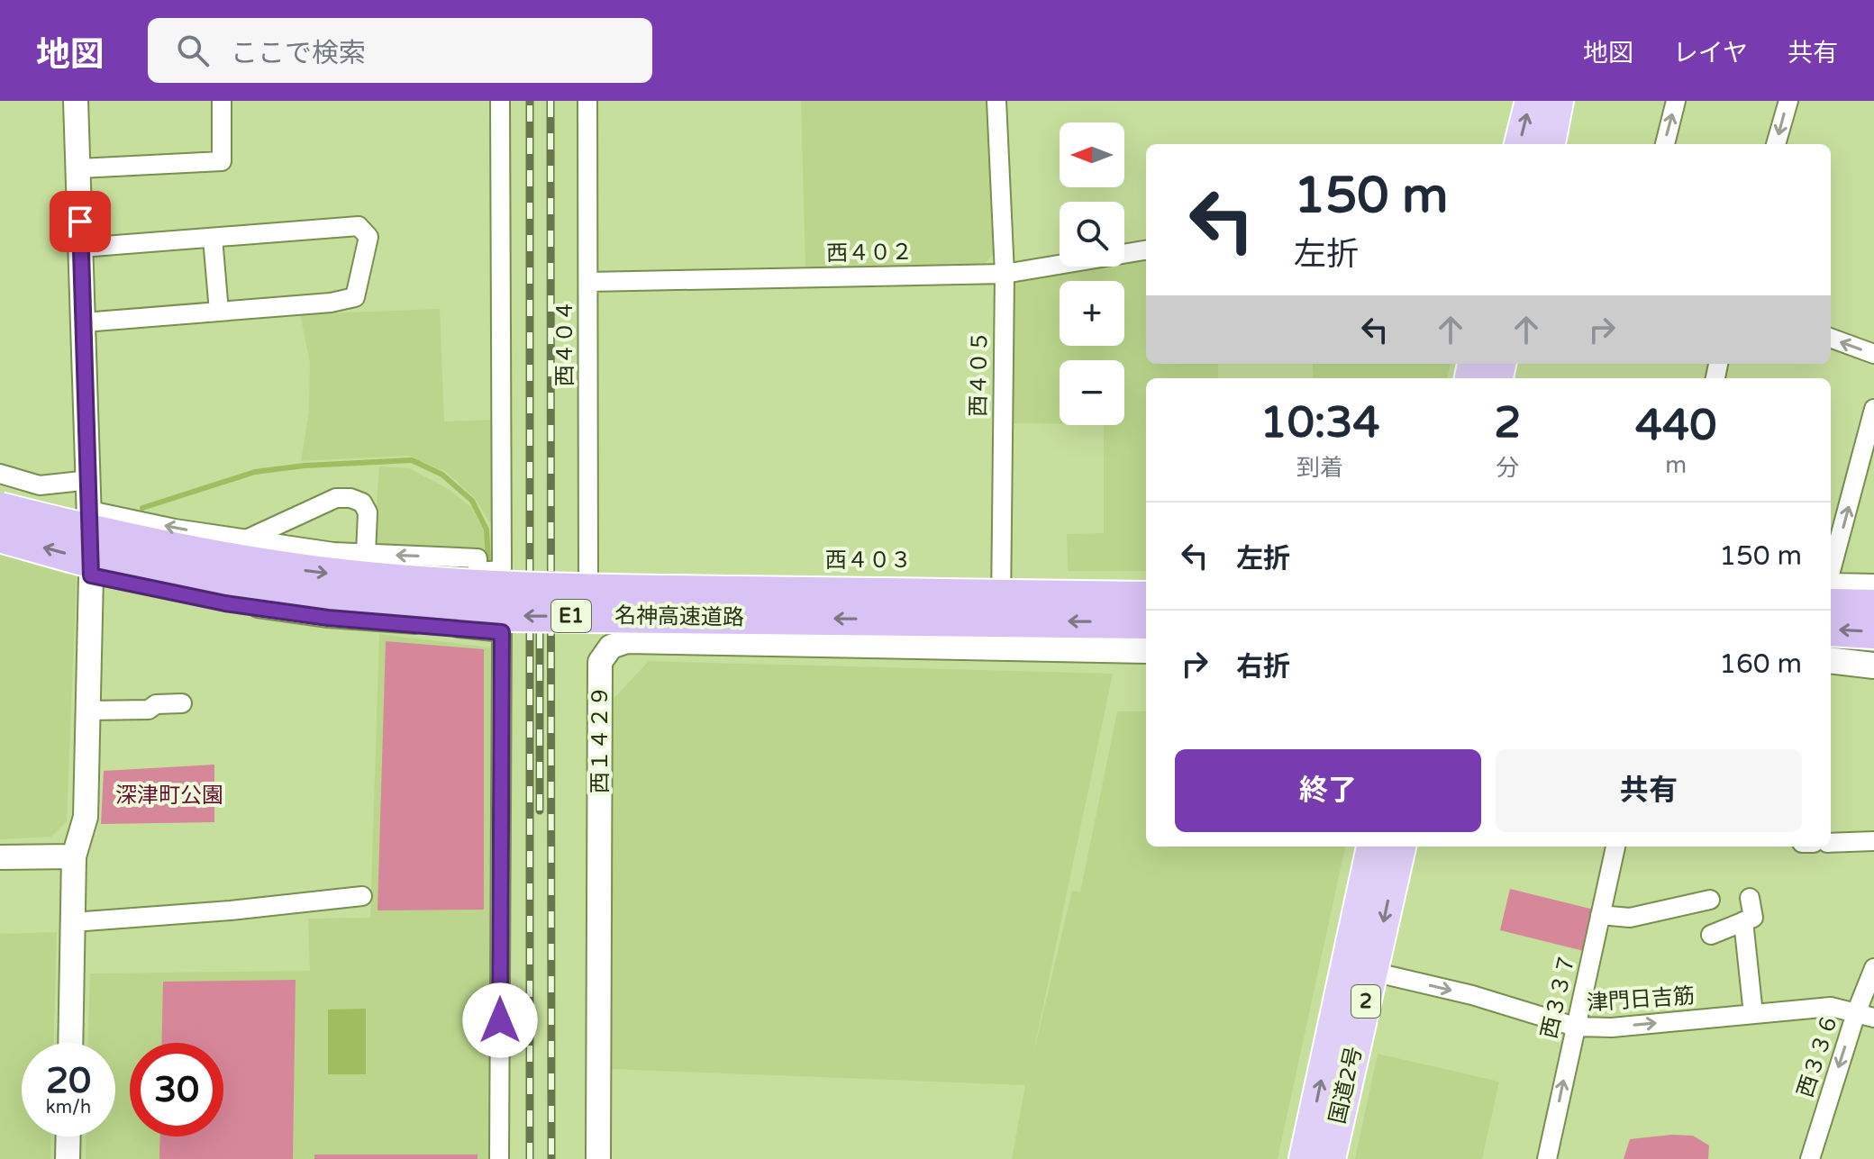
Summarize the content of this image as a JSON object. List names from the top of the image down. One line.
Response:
{"streets":{"highway":["E1","名神高速道路","2","国道2号"],"street":["西４０２","西４０４","西４０５","西４０３","西１４２９","西３３７","津門日吉筋","西３３６"]},"crossings":[["西４０２","西４０４"],["西４０２","西４０５"],["西４０４","西４０３"],["西４０５","西４０３"],["西４０５","西１４２９"],["西３３７","津門日吉筋"],["津門日吉筋","西３３６"],["津門日吉筋","国道2号"]],"one_way":["西３３７","津門日吉筋","西３３６"],"parks":["深津町公園"],"north":"left","page":{"header":"地図","search":"ここで検索","nav":["地図","レイヤ","共有"],"map_buttons":["+","−"],"turn":["150 m","左折"],"eta":["10:34","到着","2","分","440","m"],"list":[{"name":"左折","value":"150 m"},{"name":"右折","value":"160 m"}],"buttons":["終了","共有"],"speed":"20 km/h","limit":"30"}}
